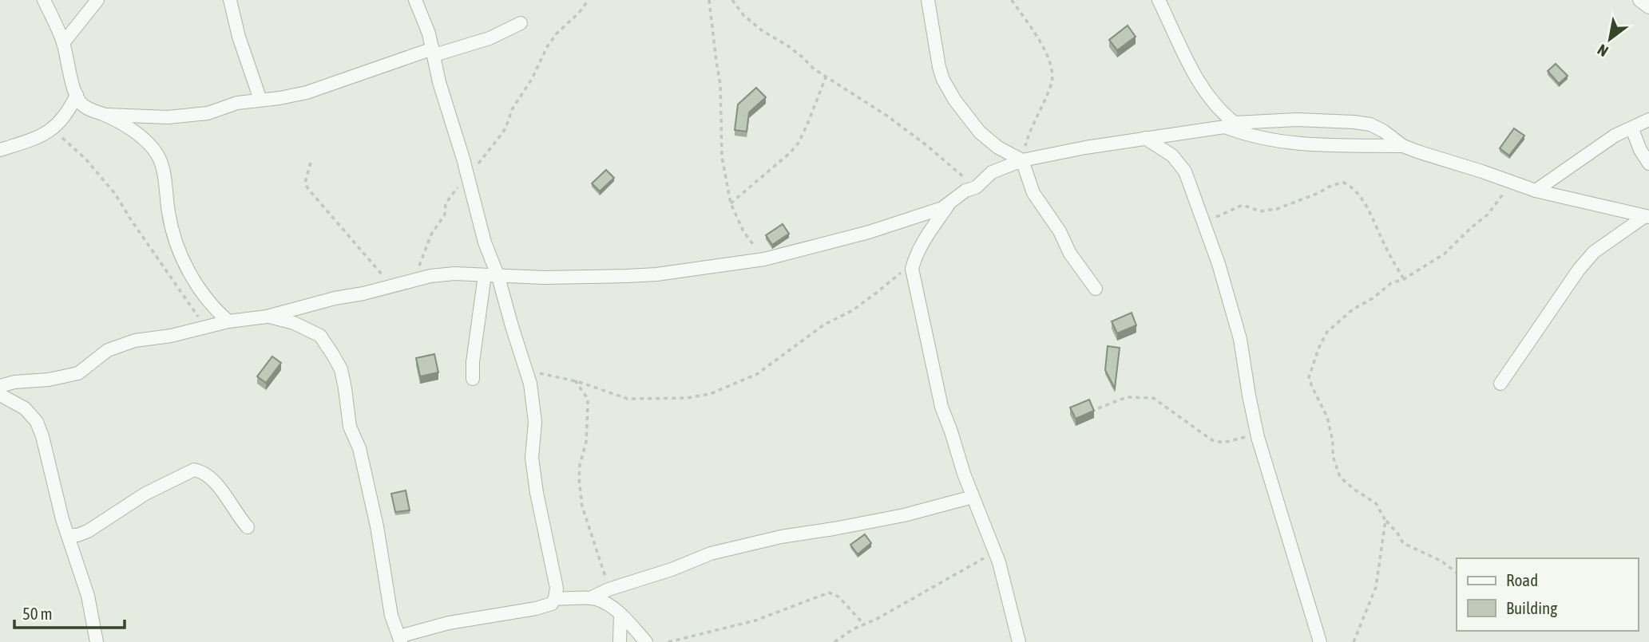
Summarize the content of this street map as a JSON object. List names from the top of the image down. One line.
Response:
{"legend":["Road","Building"],"scale_bar":"50 m","north":"bottom left"}
